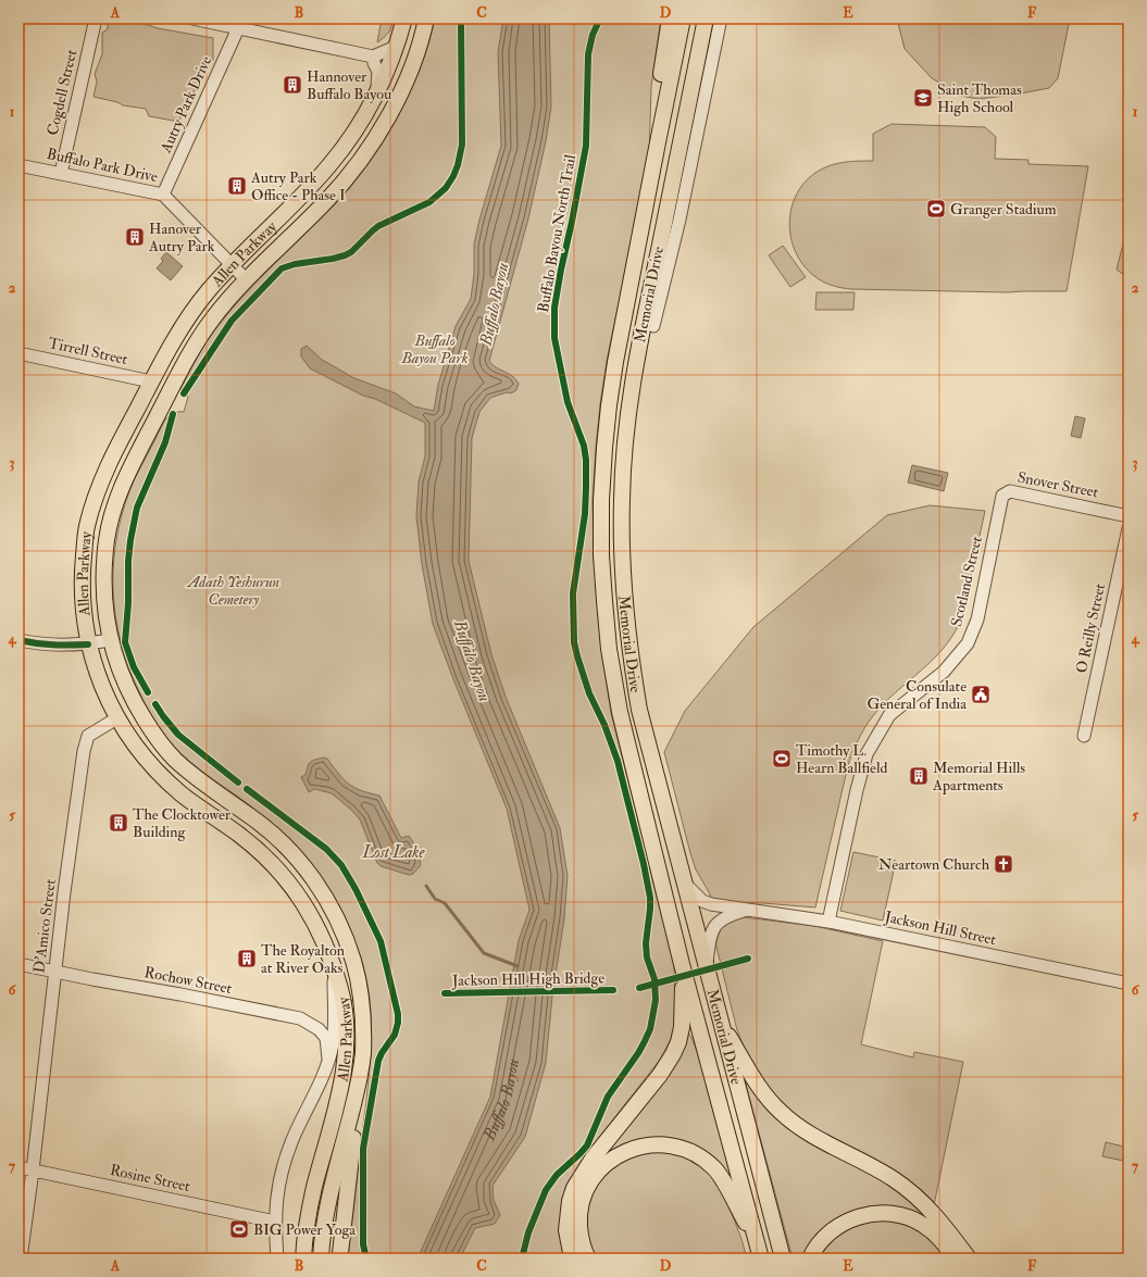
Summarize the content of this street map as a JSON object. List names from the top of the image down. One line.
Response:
{"streets":{"main road":["Allen Parkway","Memorial Drive"],"street":["Cogdell Street","Autry Park Drive","Buffalo Park Drive","Tirrell Street","Snover Street","Scotland Street","O Reilly Street","D'Amico Street","Jackson Hill Street","Rochow Street","Rosine Street"],"cycle path":["Buffalo Bayou North Trail","Jackson Hill High Bridge"]},"crossings":[["Cogdell Street","Buffalo Park Drive"],["Autry Park Drive","Buffalo Park Drive"],["Buffalo Park Drive","Allen Parkway"],["Allen Parkway","Tirrell Street"],["Allen Parkway","D'Amico Street"],["Memorial Drive","Jackson Hill Street"],["Snover Street","Scotland Street"],["Scotland Street","Jackson Hill Street"],["D'Amico Street","Rochow Street"],["D'Amico Street","Rosine Street"]],"water":["Buffalo Bayou","Lost Lake"],"parks":["Buffalo Bayou Park","Adath Yeshurun Cemetery"],"places":{"building":["Hannover Buffalo Bayou","Autry Park Office - Phase I","Hanover Autry Park","Memorial Hills Apartments","The Clocktower Building","The Royalton at River Oaks"],"school or university":["Saint Thomas High School"],"sports":["Granger Stadium","Timothy L. Hearn Ballfield","BIG Power Yoga"],"public building":["Consulate General of India"],"church":["Neartown Church"]},"grid":{"columns":["A","B","C","D","E","F"],"rows":["1","2","3","4","5","6","7"]}}
